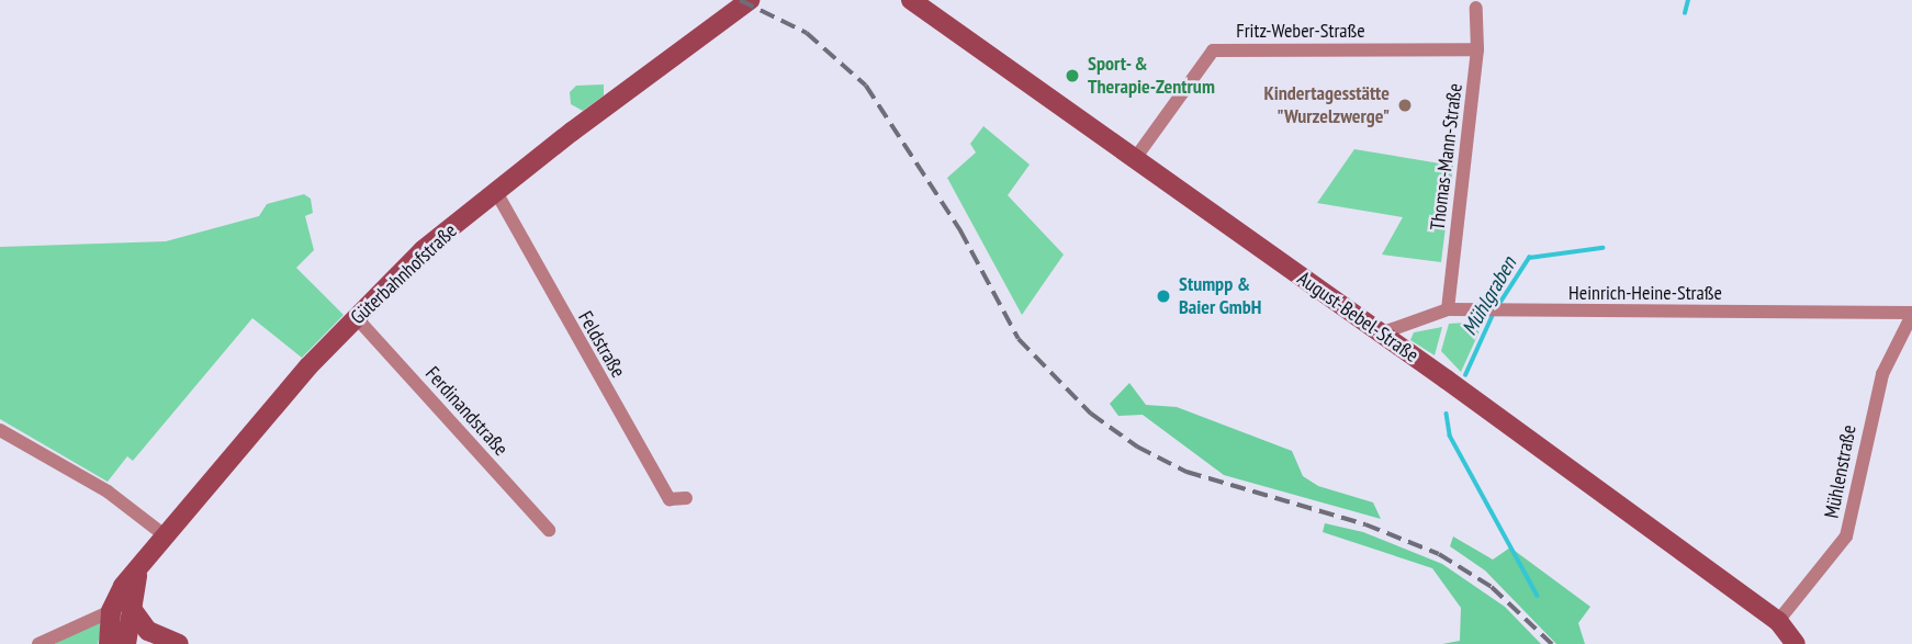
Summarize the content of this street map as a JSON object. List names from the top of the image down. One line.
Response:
{"streets":{"street":["Fritz-Weber-Straße","Thomas-Mann-Straße","Güterbahnhofstraße","Heinrich-Heine-Straße","August-Bebel-Straße","Feldstraße","Ferdinandstraße","Mühlenstraße"]},"crossings":[["Fritz-Weber-Straße","Thomas-Mann-Straße"],["Fritz-Weber-Straße","August-Bebel-Straße"],["Thomas-Mann-Straße","Heinrich-Heine-Straße"],["Güterbahnhofstraße","Feldstraße"],["Güterbahnhofstraße","Ferdinandstraße"],["Heinrich-Heine-Straße","August-Bebel-Straße"],["Heinrich-Heine-Straße","Mühlenstraße"],["August-Bebel-Straße","Mühlenstraße"]],"water":["Mühlgraben"],"places":["Sport- & Therapie-Zentrum","Kindertagesstätte \"Wurzelzwerge\"","Stumpp & Baier GmbH"]}
